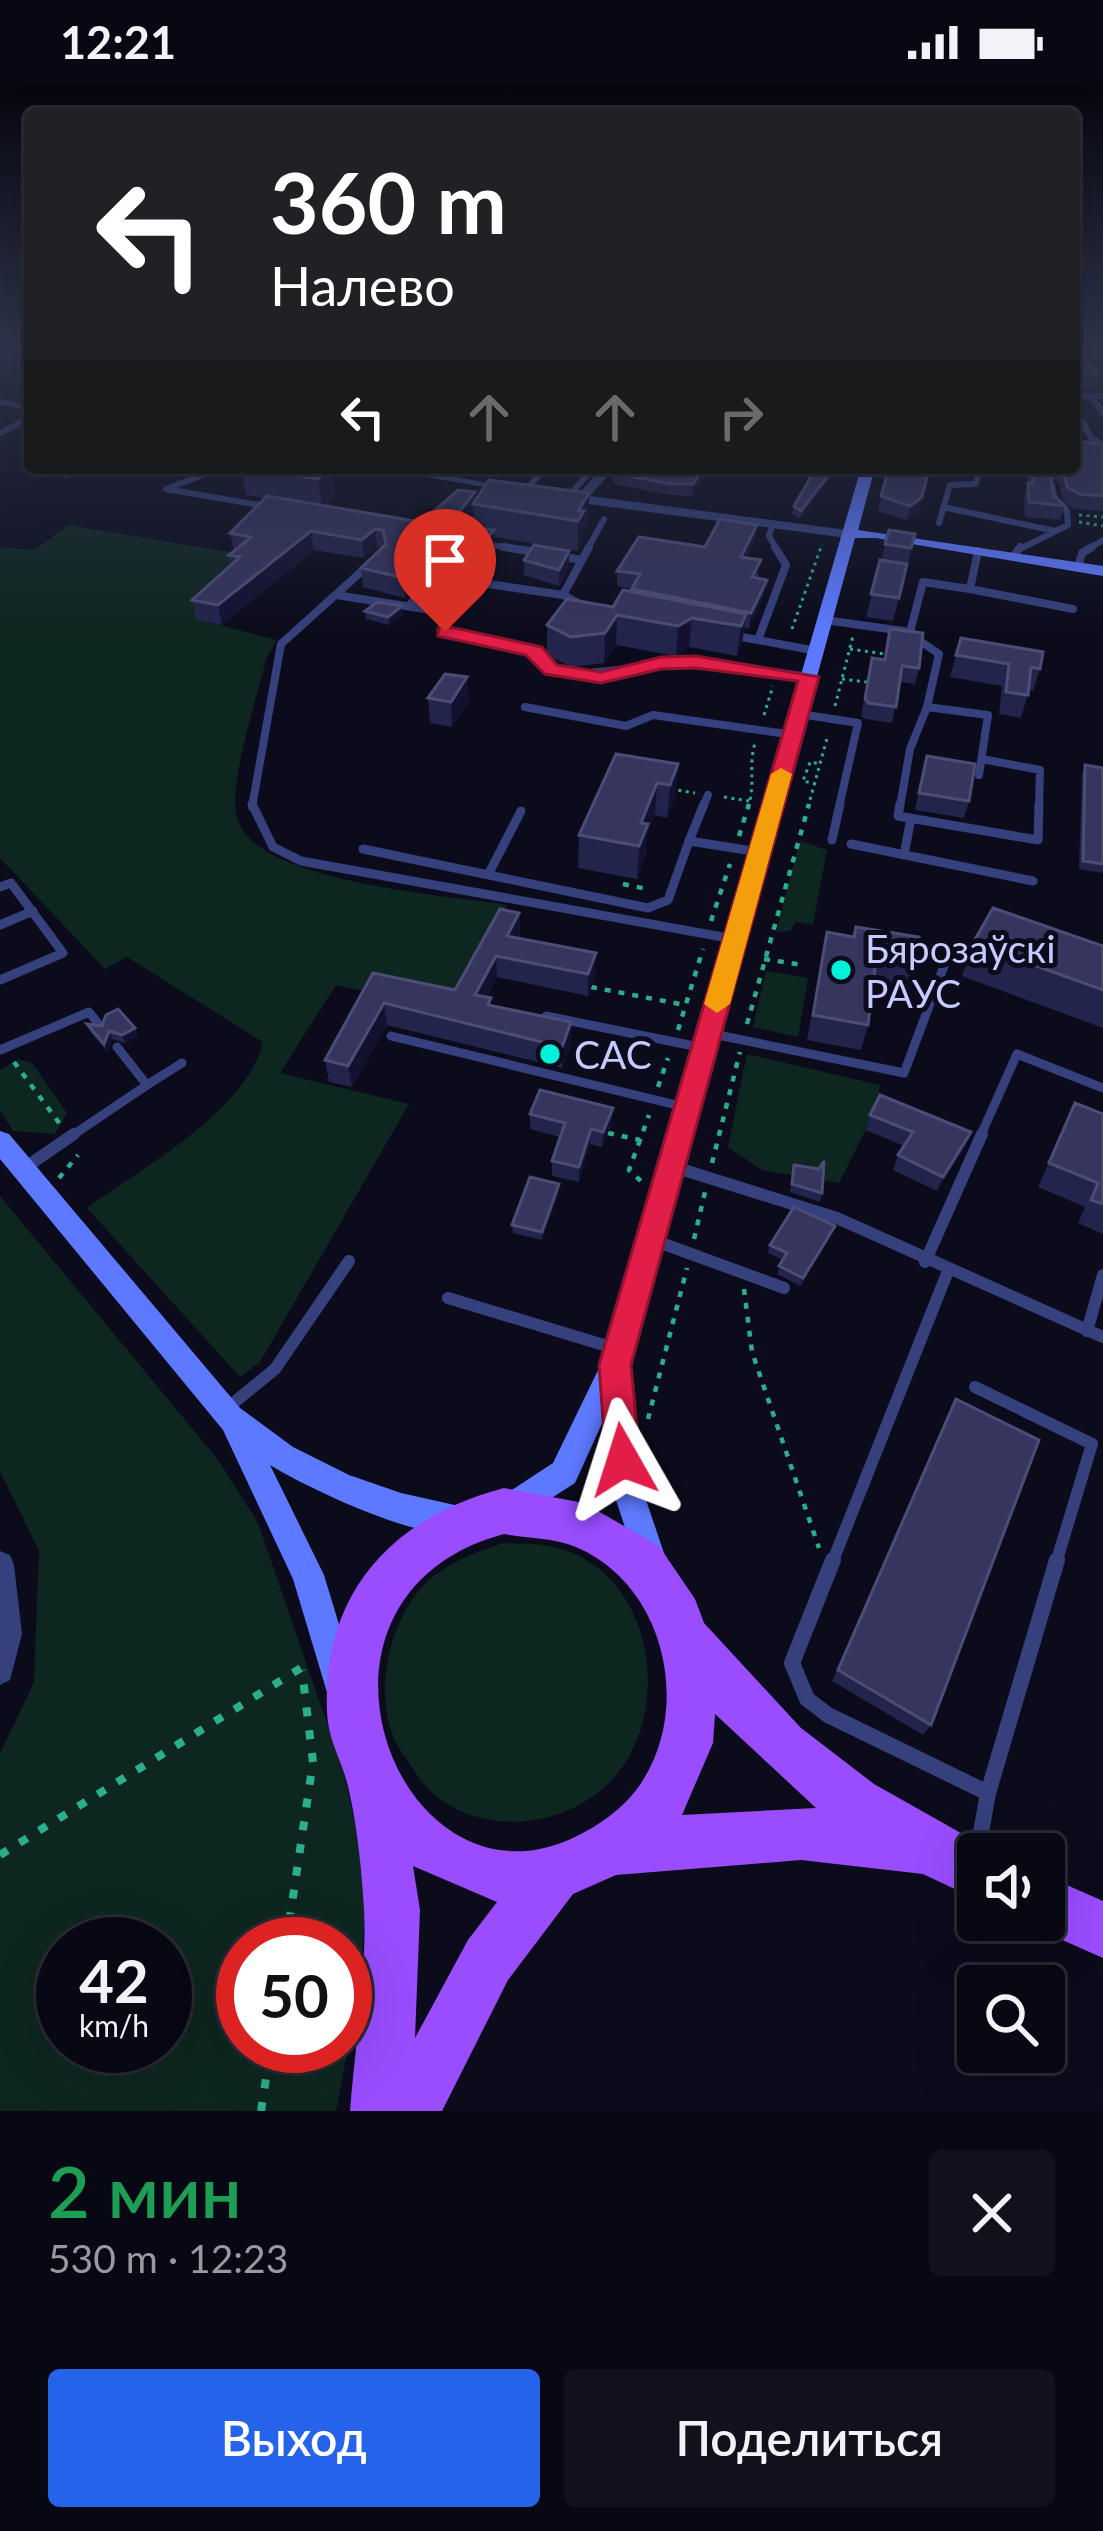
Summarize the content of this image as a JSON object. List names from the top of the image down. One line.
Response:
{"places":["Бярозаўскі РАУС","САС"],"page":{"status":"12:21","turn":["360 m","Налево"],"speed":"42 km/h","limit":"50","heading":["2 мин","530 m · 12:23"],"buttons":["Выход","Поделиться"]}}
